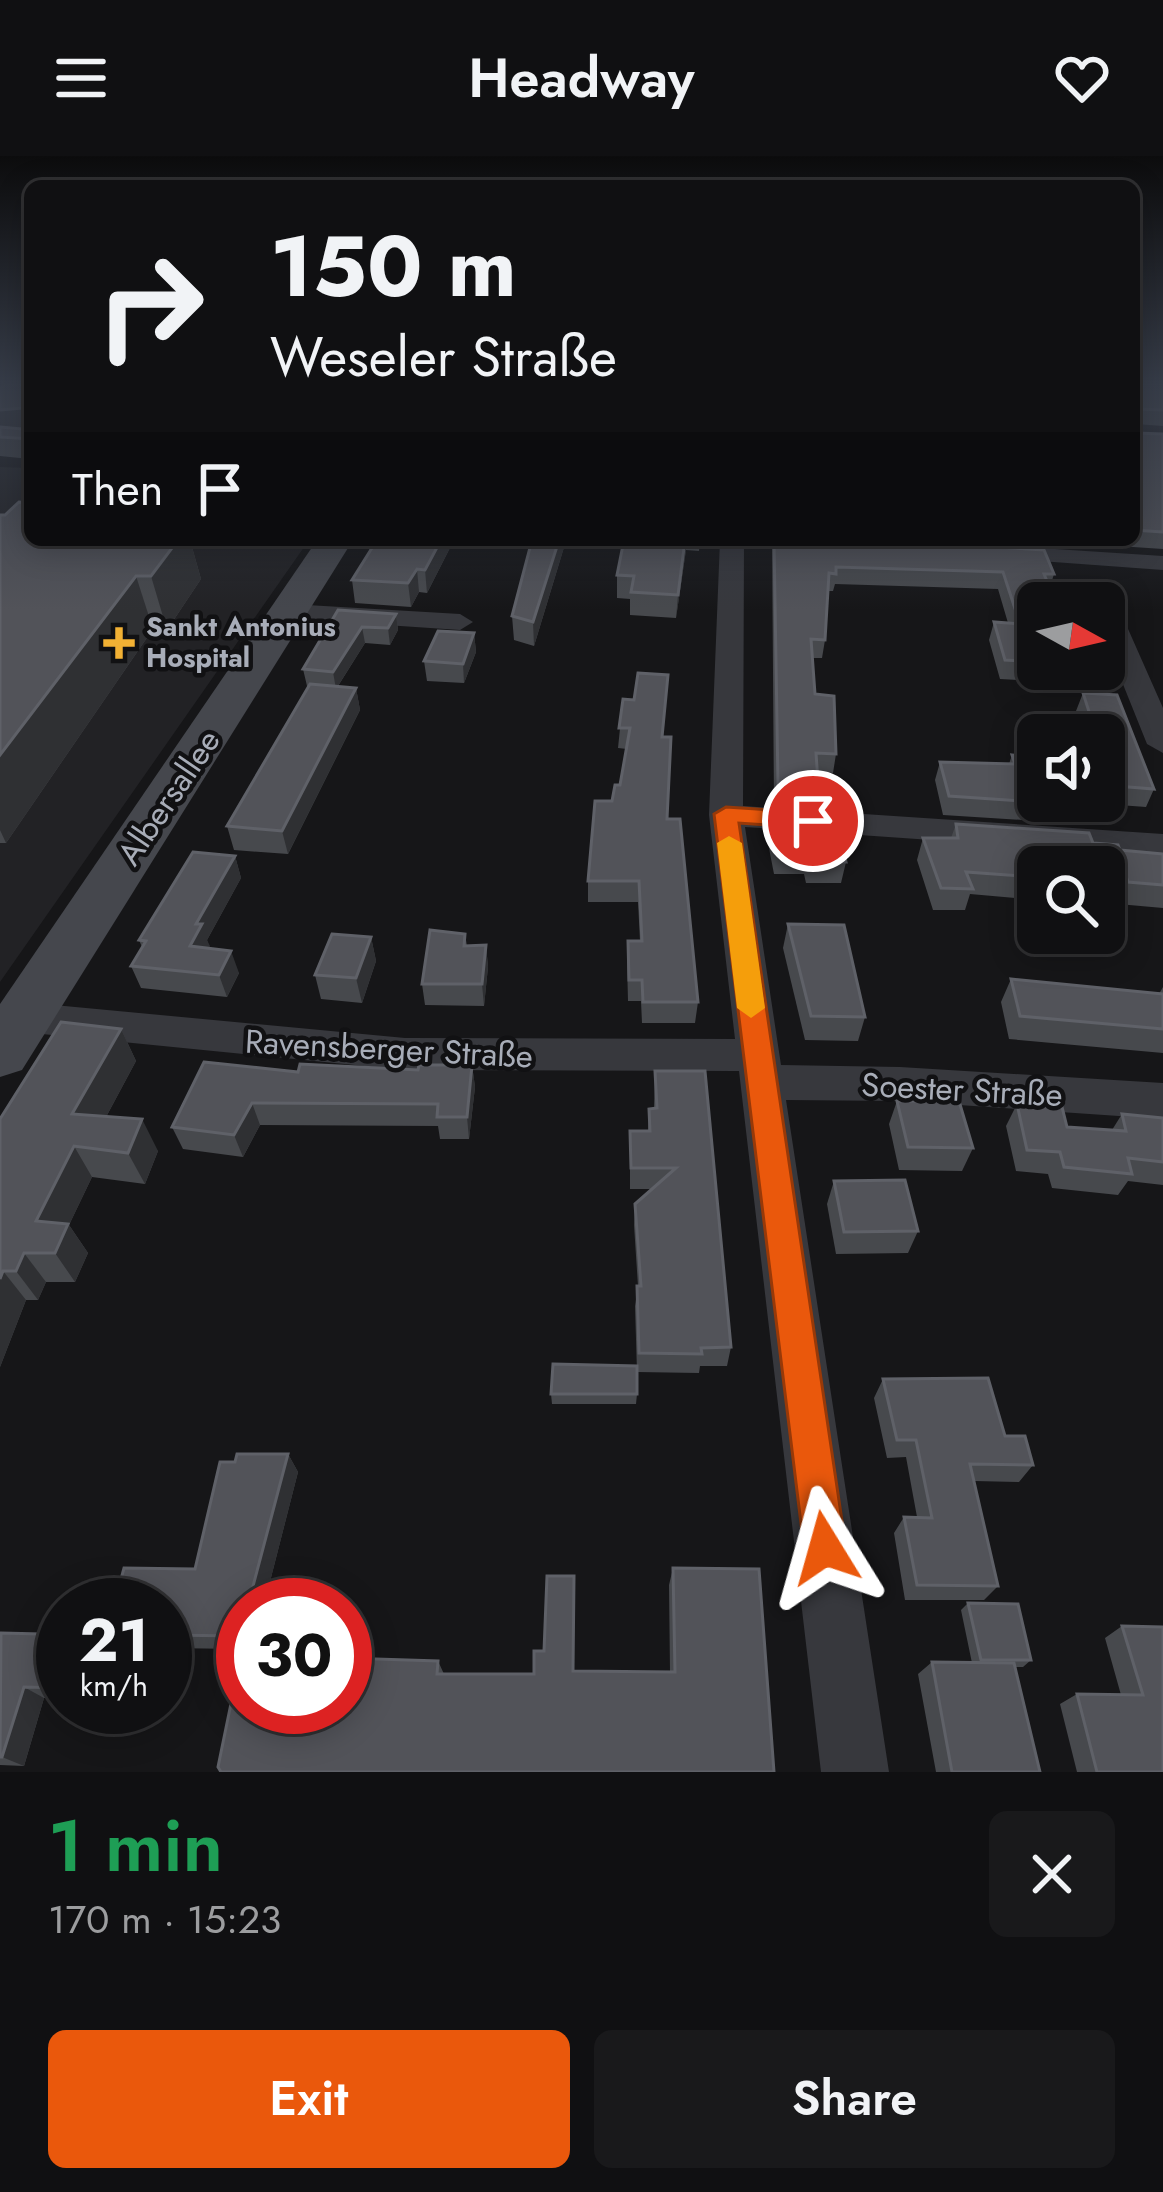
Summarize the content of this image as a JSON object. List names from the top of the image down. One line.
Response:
{"streets":{"street":["Albersallee","Ravensberger Straße","Soester Straße"]},"crossings":[["Albersallee","Ravensberger Straße"],["Ravensberger Straße","Soester Straße"]],"places":{"health":["Sankt Antonius Hospital"]},"north":"right","page":{"header":"Headway","turn":["150 m","Weseler Straße"],"then":"Then","speed":"21 km/h","limit":"30","heading":["1 min","170 m · 15:23"],"buttons":["Exit","Share"]}}
